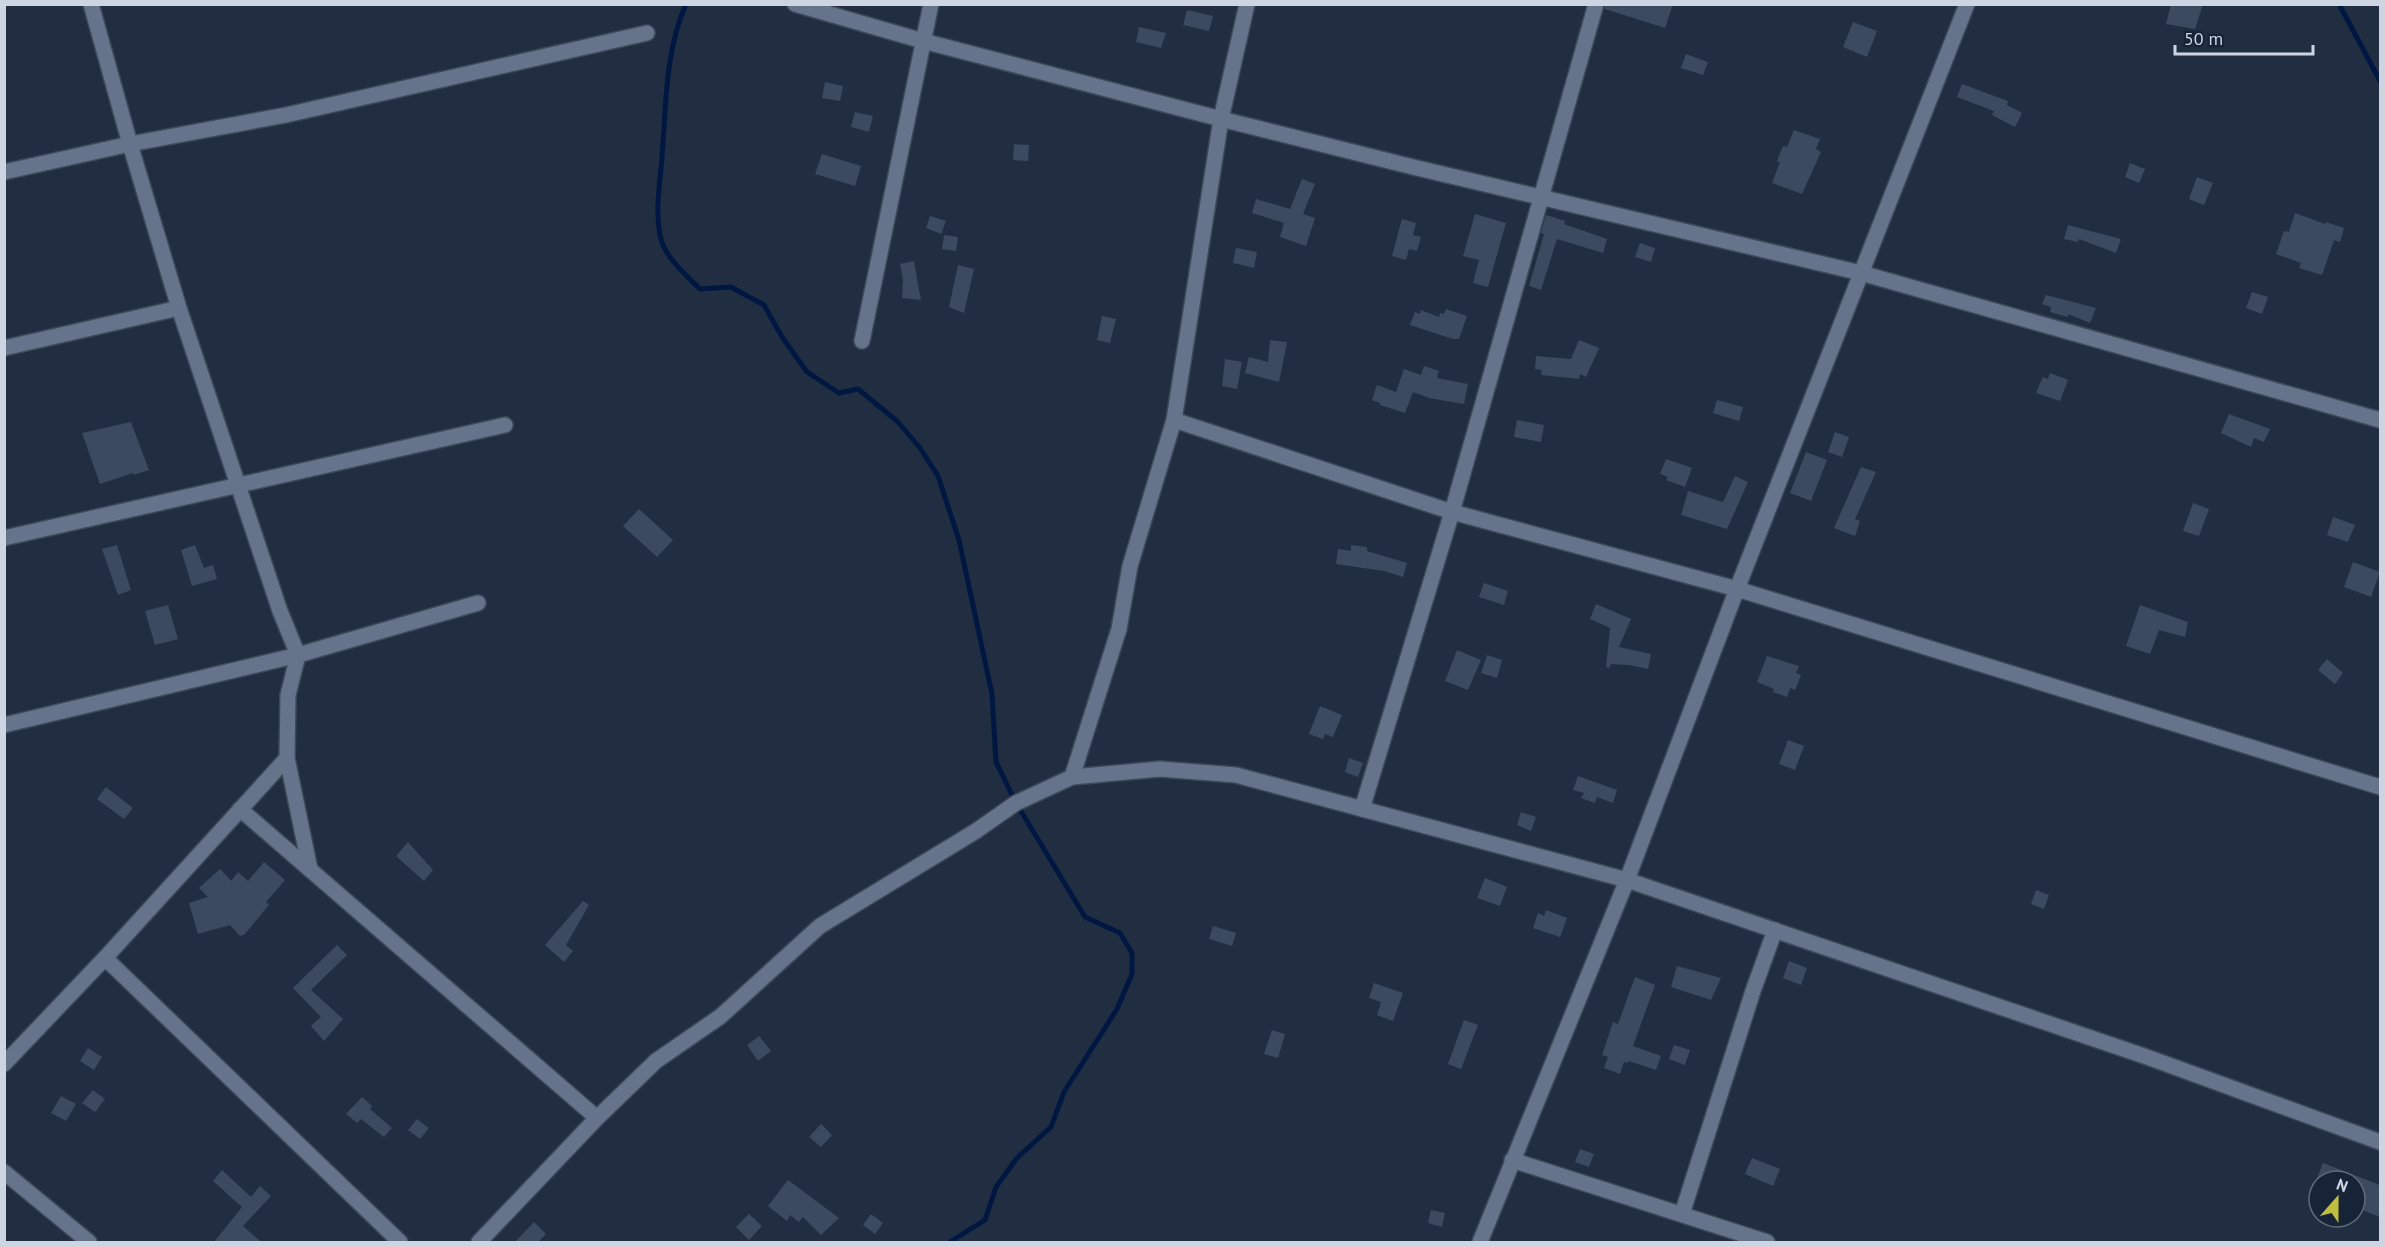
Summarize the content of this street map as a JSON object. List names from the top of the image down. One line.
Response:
{"scale_bar":"50 m","north":"top"}
